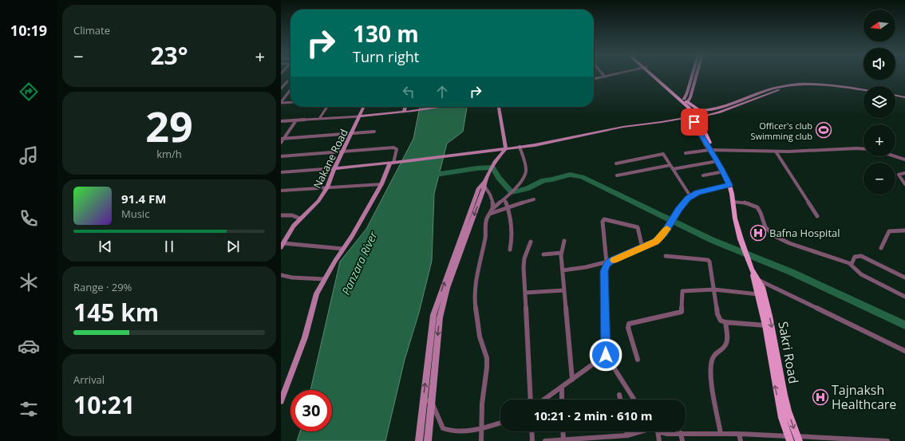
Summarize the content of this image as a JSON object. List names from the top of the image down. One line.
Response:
{"streets":{"main road":["Sakri Road"],"street":["Nakane Road"]},"water":["Panzara River"],"places":{"sports":["Officer's club Swimming club"],"hospital":["Bafna Hospital","Tajnaksh Healthcare"]},"north":"left","page":{"tabs":"10:19","tile":["Climate",["29","km/h"],["Range · 29%","145 km"],["Arrival","10:21"]],"map_buttons":["+","−"],"turn":["130 m","Turn right"],"heat":["−","23°","+"],"song":["91.4 FM","Music"],"limit":"30","trip":"10:21 · 2 min · 610 m"}}
